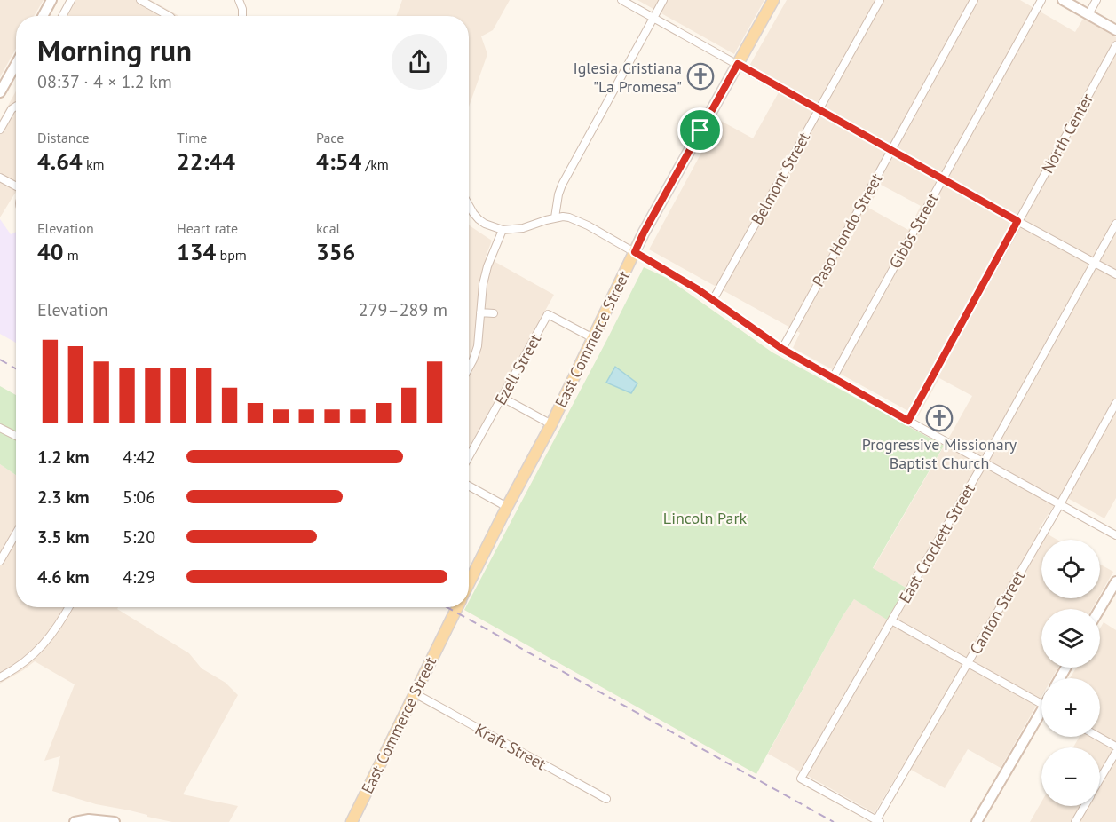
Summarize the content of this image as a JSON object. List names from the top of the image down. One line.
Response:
{"streets":{"main road":["East Commerce Street"],"street":["North Center","Belmont Street","Paso Hondo Street","Gibbs Street","Ezell Street","East Crockett Street","Canton Street","Kraft Street"]},"crossings":[["East Commerce Street","Ezell Street"],["East Commerce Street","Kraft Street"],["East Crockett Street","Canton Street"]],"parks":["Lincoln Park"],"places":{"church":["Iglesia Cristiana \"La Promesa\"","Progressive Missionary Baptist Church"]},"page":{"heading":["Morning run","08:37 · 4 × 1.2 km"],"stats":[["Distance","4.64 km"],["Time","22:44"],["Pace","4:54 /km"],["Elevation","40 m"],["Heart rate","134 bpm"],["kcal","356"]],"chart":["Elevation","279–289 m"],"list":[{"name":"1.2 km","note":"4:42"},{"name":"2.3 km","note":"5:06"},{"name":"3.5 km","note":"5:20"},{"name":"4.6 km","note":"4:29"}],"map_buttons":["+","−"]}}
